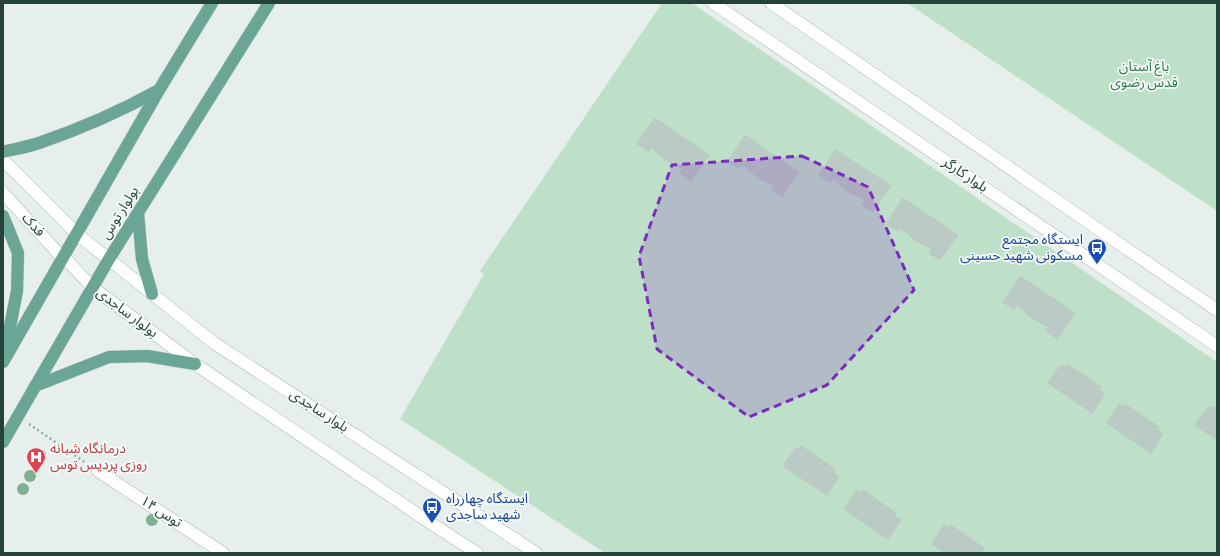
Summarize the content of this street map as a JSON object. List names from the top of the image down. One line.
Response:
{"streets":{"main road":["بولوار توس"],"street":["بلوار کارگر","فدک","بولوار ساجدی","بلوار ساجدی","توس ۱۴"]},"crossings":[["بولوار توس","فدک"],["بولوار توس","بولوار ساجدی"],["بولوار توس","بلوار ساجدی"],["فدک","بولوار ساجدی"]],"parks":["باغ آستان قدس رضوی"],"places":{"bus stop":["ایستگاه مجتمع مسکونی شهید حسینی","ایستگاه چهارراه شهید ساجدی"],"hospital":["درمانگاه شبانه روزی پردیس توس"]}}
